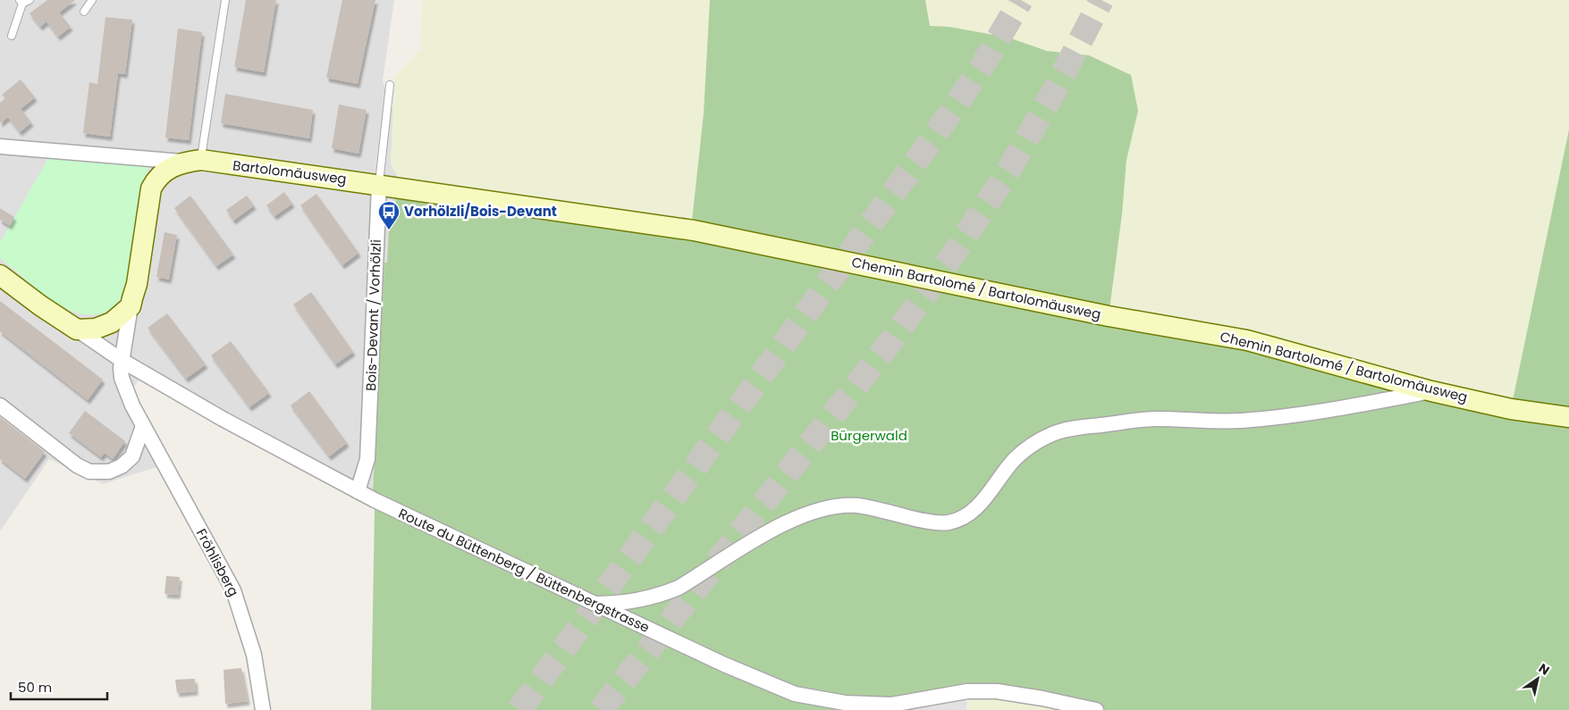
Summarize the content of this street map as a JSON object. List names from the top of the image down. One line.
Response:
{"streets":{"street":["Bartolomäusweg","Chemin Bartolomé / Bartolomäusweg","Bois-Devant / Vorhölzli","Fröhlisberg","Route du Büttenberg / Büttenbergstrasse"]},"crossings":[["Bartolomäusweg","Chemin Bartolomé / Bartolomäusweg"],["Bartolomäusweg","Bois-Devant / Vorhölzli"],["Chemin Bartolomé / Bartolomäusweg","Bois-Devant / Vorhölzli"],["Bois-Devant / Vorhölzli","Route du Büttenberg / Büttenbergstrasse"],["Fröhlisberg","Route du Büttenberg / Büttenbergstrasse"]],"parks":["Bürgerwald"],"places":{"bus stop":["Vorhölzli/Bois-Devant"]},"scale_bar":"50 m","north":"top right"}
